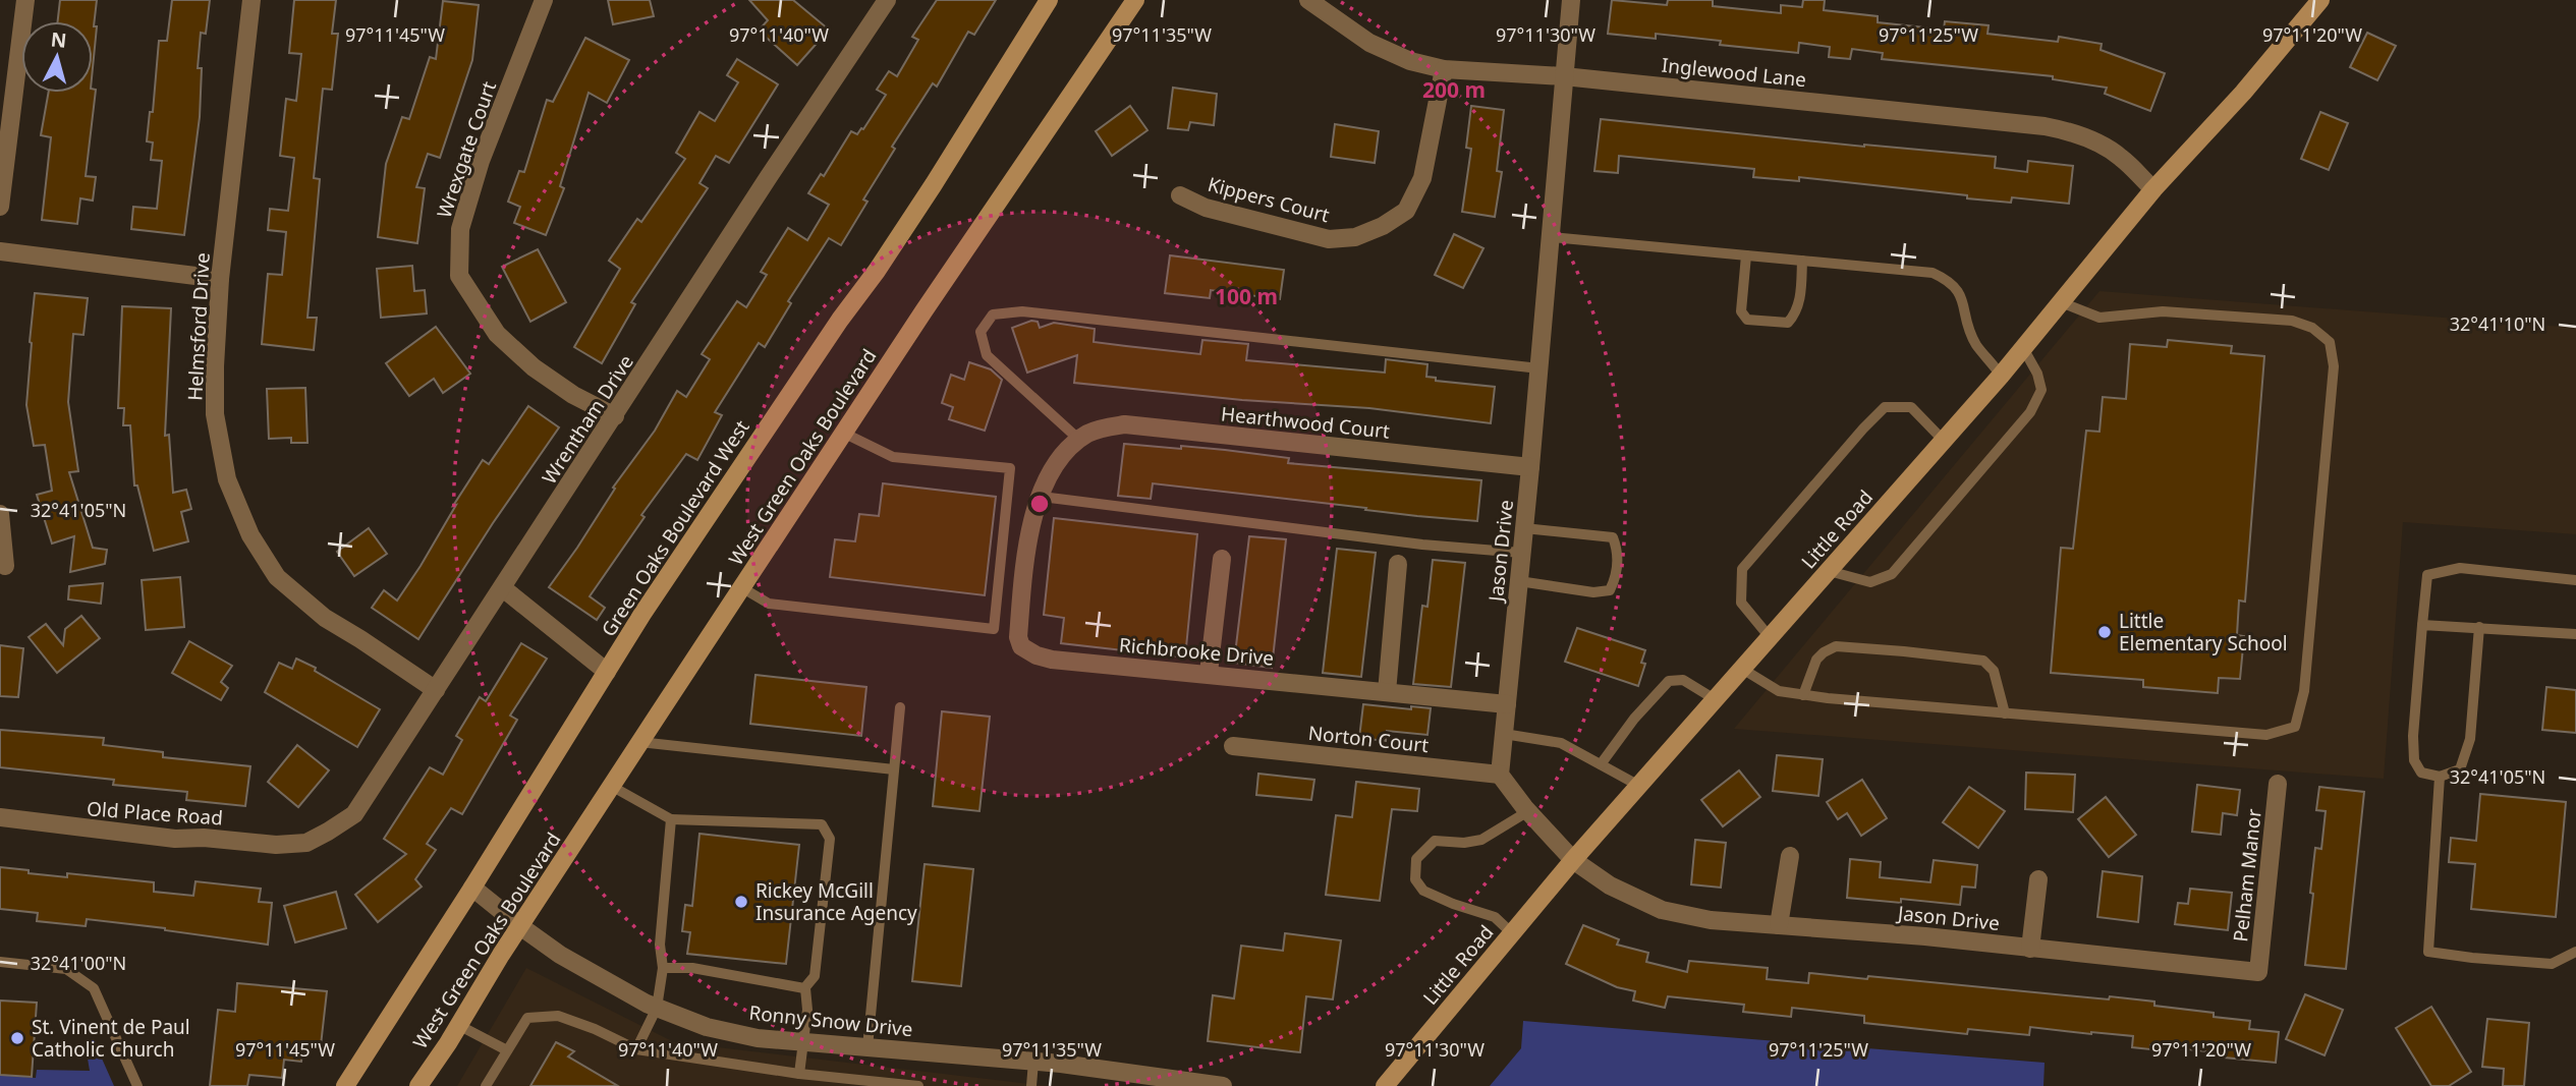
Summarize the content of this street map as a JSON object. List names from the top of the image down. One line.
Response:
{"streets":{"main road":["West Green Oaks Boulevard","Green Oaks Boulevard West","Little Road"],"street":["Inglewood Lane","Wrexgate Court","Kippers Court","Helmsford Drive","Wrentham Drive","Hearthwood Court","Jason Drive","Richbrooke Drive","Norton Court","Old Place Road","Pelham Manor","Ronny Snow Drive"]},"crossings":[["Inglewood Lane","Kippers Court"],["Inglewood Lane","Little Road"],["Inglewood Lane","Jason Drive"],["Wrexgate Court","Wrentham Drive"],["Helmsford Drive","Wrentham Drive"],["Wrentham Drive","Old Place Road"],["Hearthwood Court","Jason Drive"],["Hearthwood Court","Richbrooke Drive"],["West Green Oaks Boulevard","Ronny Snow Drive"],["Green Oaks Boulevard West","Ronny Snow Drive"],["Little Road","Jason Drive"],["Jason Drive","Richbrooke Drive"],["Jason Drive","Norton Court"],["Jason Drive","Pelham Manor"]],"places":["Little Elementary School","Rickey McGill Insurance Agency","St. Vinent de Paul Catholic Church"],"north":"top","coordinates":["97°11'45\"W","97°11'40\"W","97°11'35\"W","97°11'30\"W","97°11'25\"W","97°11'20\"W","32°41'10\"N","32°41'05\"N","32°41'00\"N"],"rings":["200 m","100 m"]}
